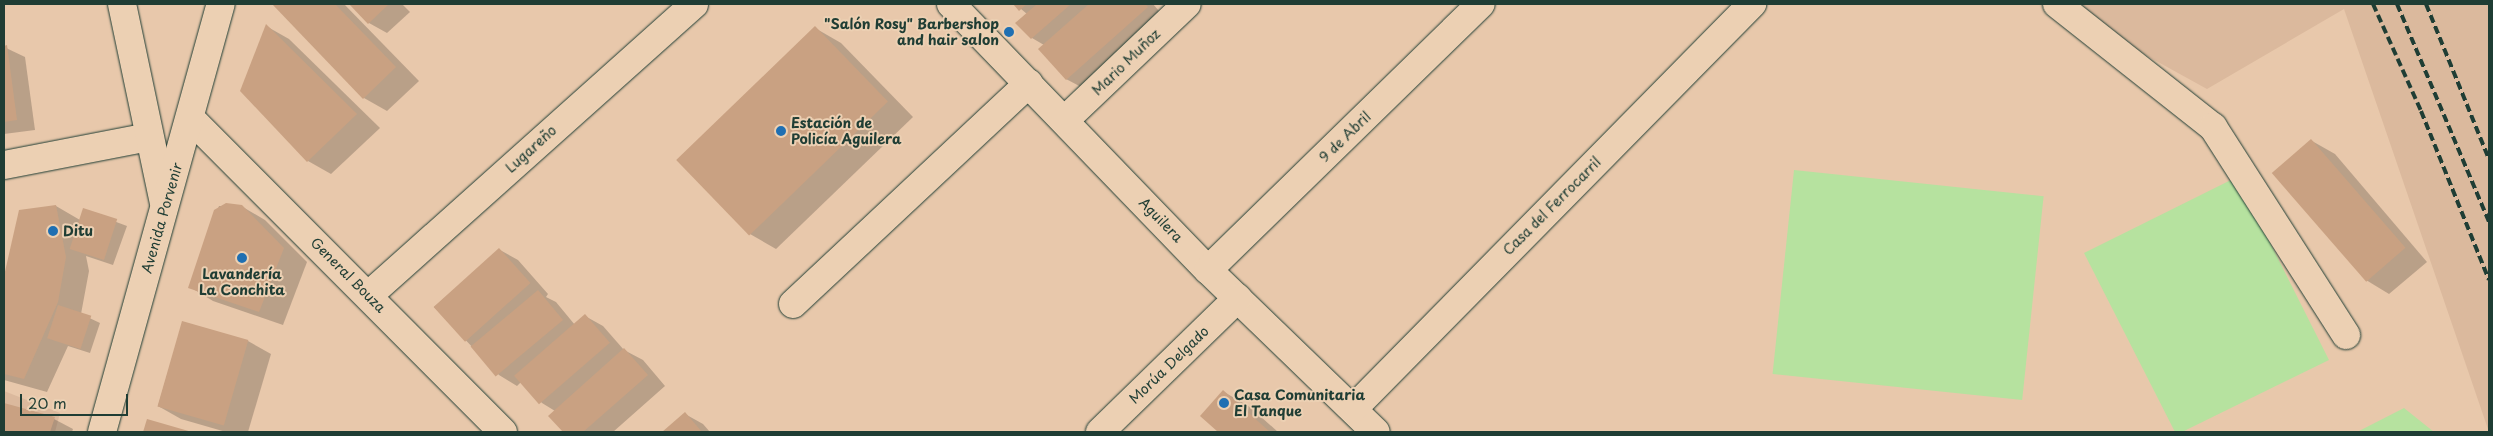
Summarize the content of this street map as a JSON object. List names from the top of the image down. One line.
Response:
{"streets":{"street":["Mario Muñoz","9 de Abril","Lugareño","Casa del Ferrocarril","Avenida Porvenir","Aguilera","General Bouza","Morúa Delgado"]},"crossings":[["Mario Muñoz","Aguilera"],["9 de Abril","Aguilera"],["Lugareño","General Bouza"],["Casa del Ferrocarril","Aguilera"],["Avenida Porvenir","General Bouza"],["Aguilera","Morúa Delgado"]],"places":["\"Salón Rosy\" Barbershop and hair salon","Estación de Policía Aguilera","Ditu","Lavandería La Conchita","Casa Comunitaria El Tanque"],"scale_bar":"20 m"}
